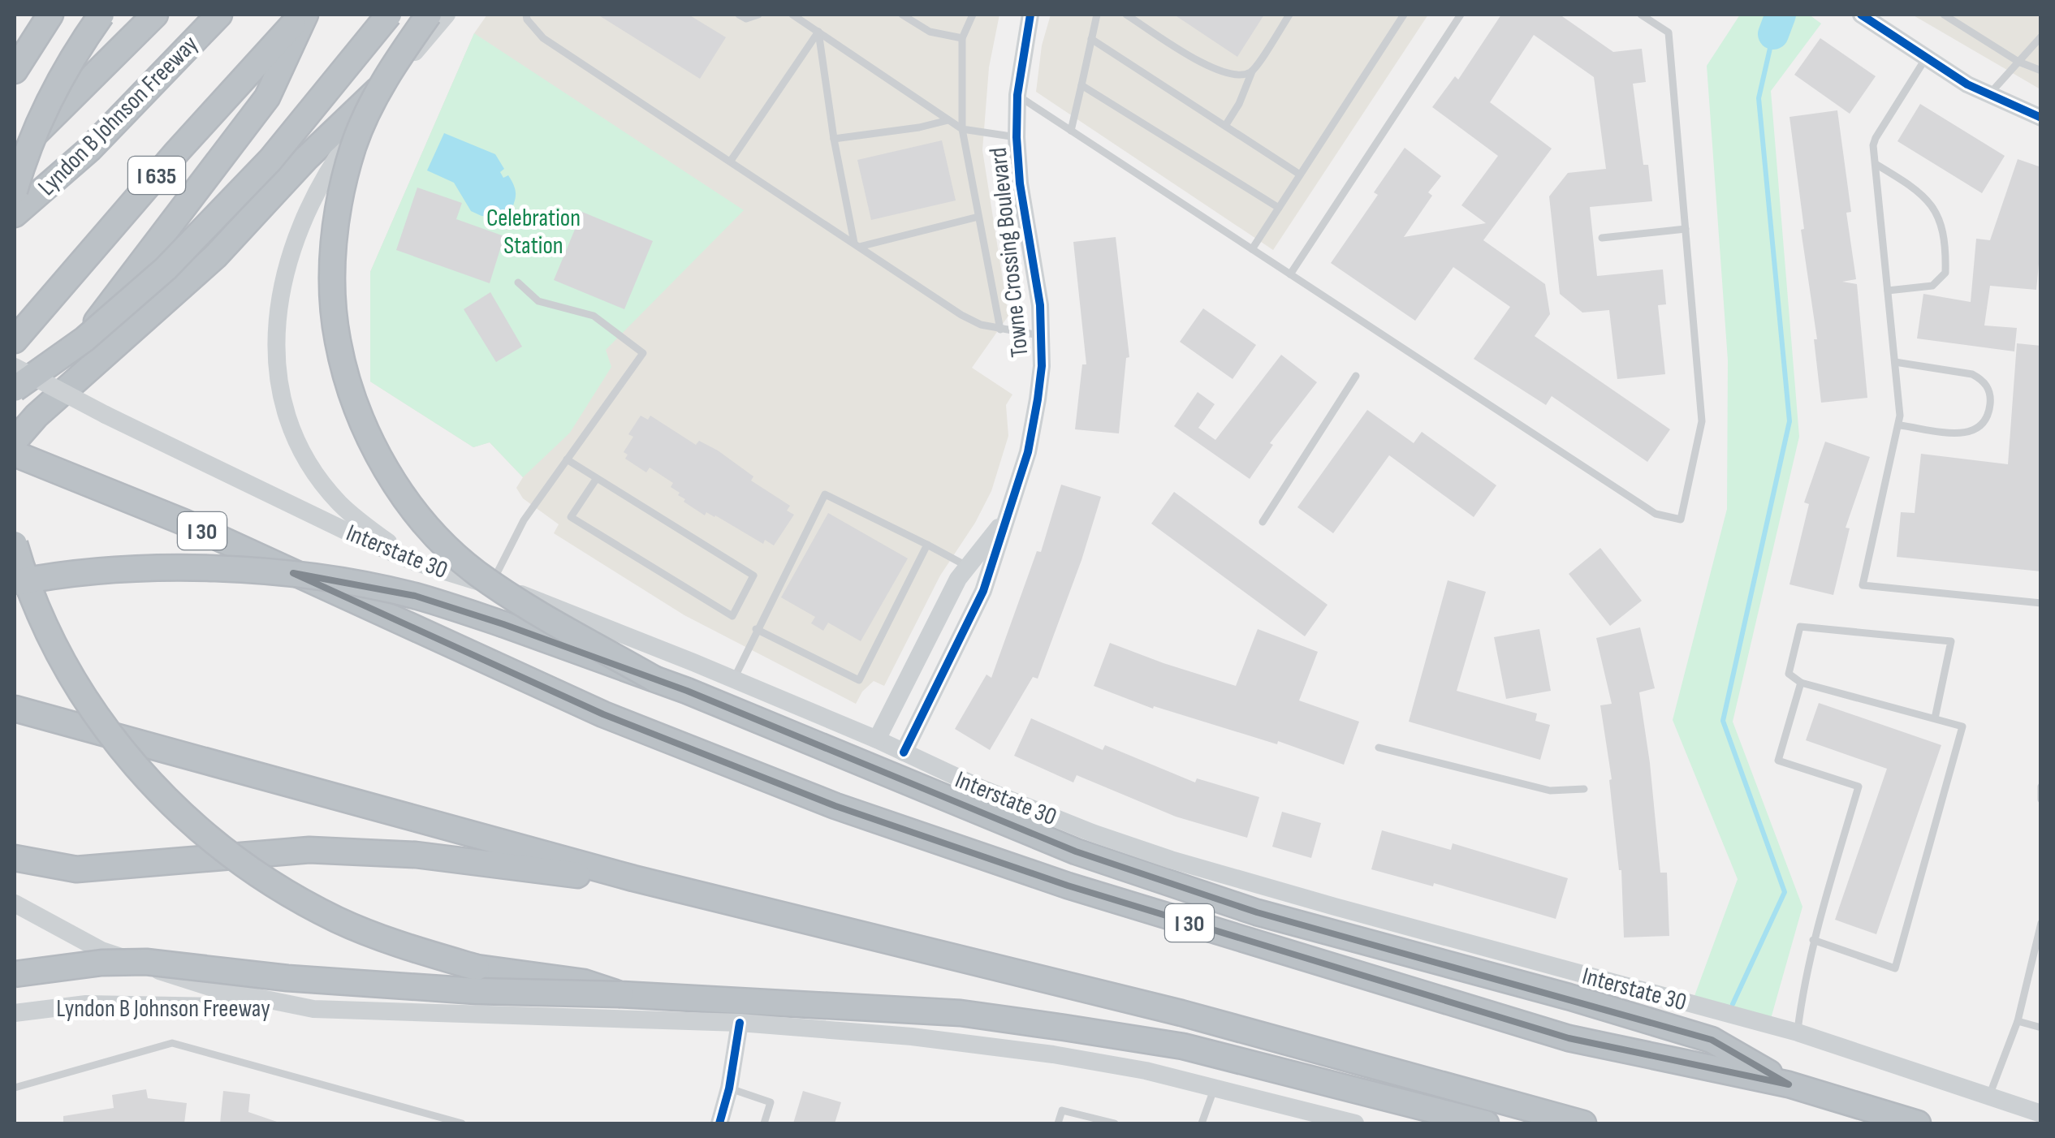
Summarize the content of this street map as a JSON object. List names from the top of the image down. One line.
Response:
{"streets":{"highway":["Lyndon B Johnson Freeway","I 635","I 30"],"main road":["Towne Crossing Boulevard","Interstate 30"]},"crossings":[["Towne Crossing Boulevard","Interstate 30"]],"parks":["Celebration Station"]}
